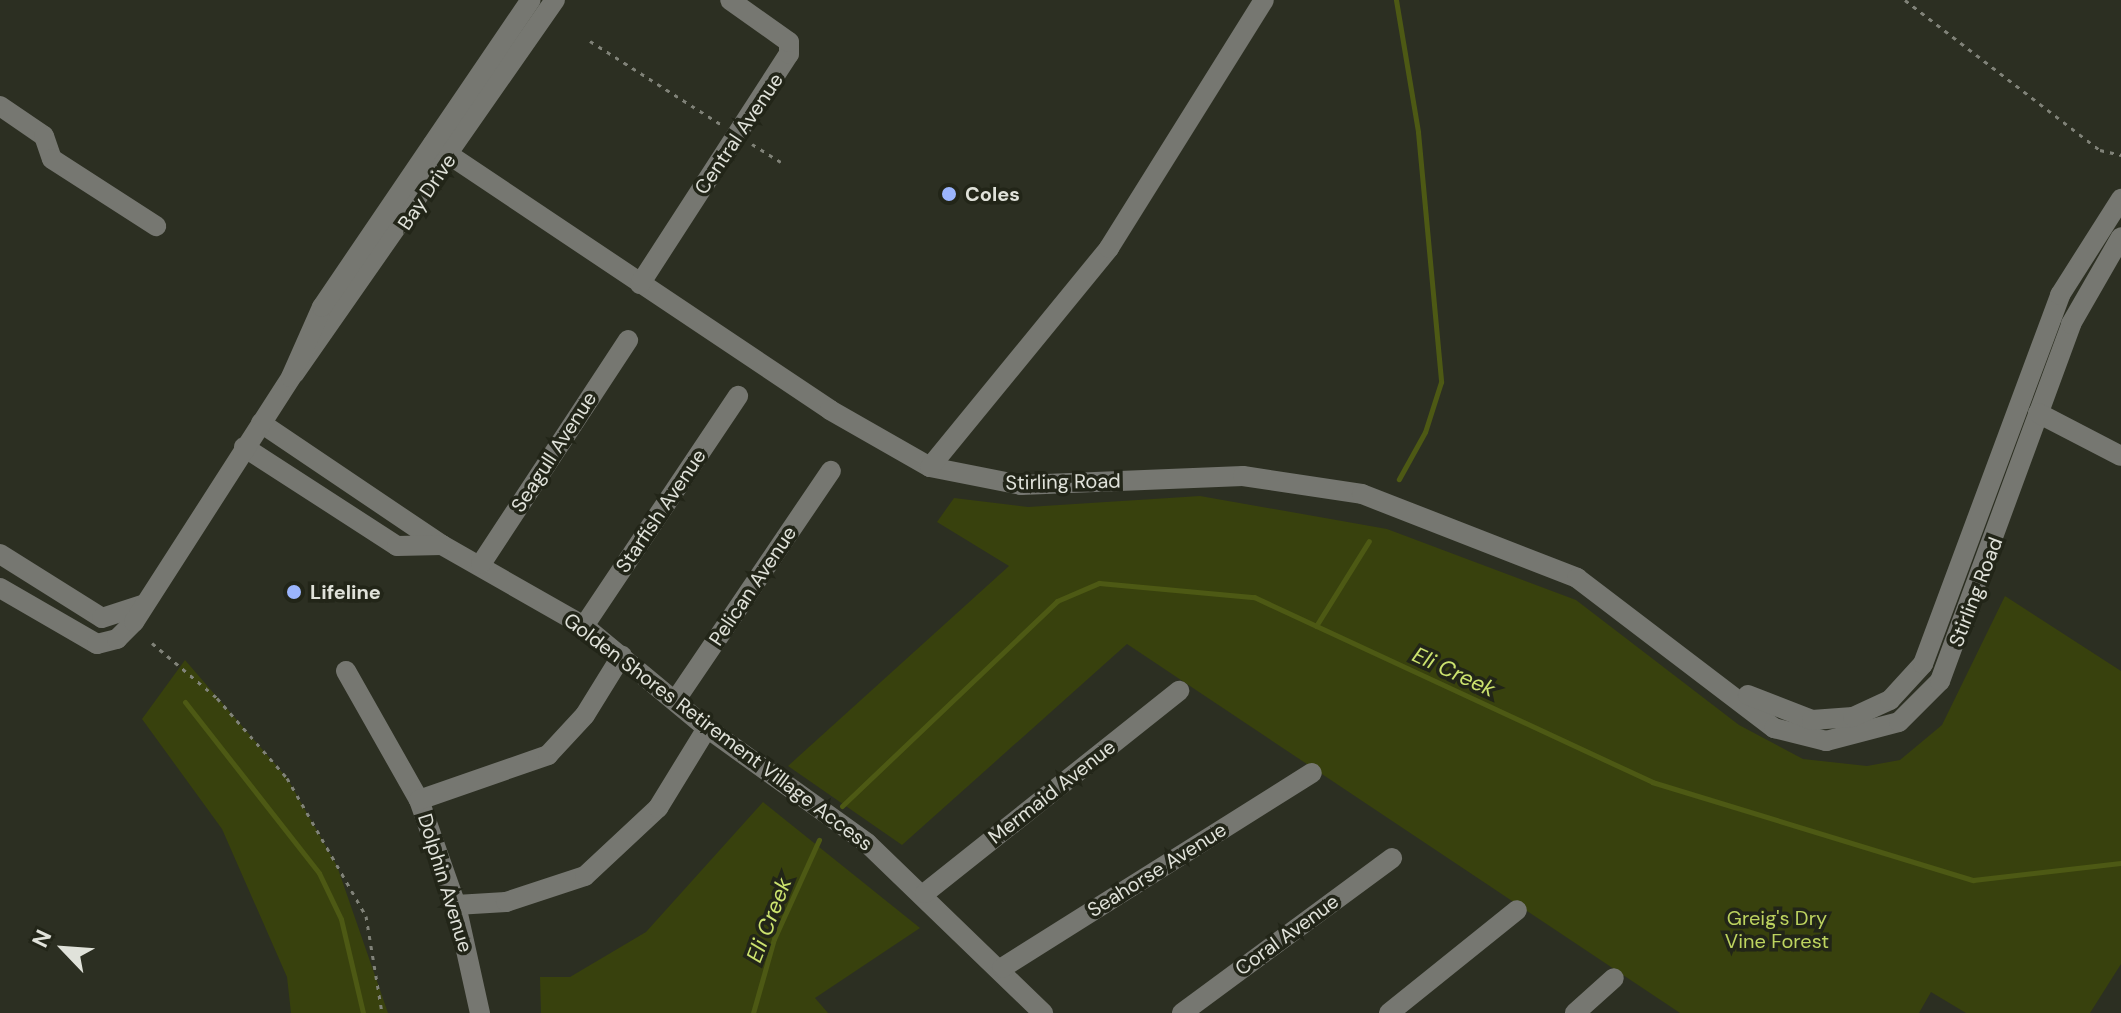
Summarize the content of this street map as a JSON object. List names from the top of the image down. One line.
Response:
{"streets":{"street":["Central Avenue","Bay Drive","Seagull Avenue","Stirling Road","Starfish Avenue","Pelican Avenue","Golden Shores Retirement Village Access","Mermaid Avenue","Seahorse Avenue","Dolphin Avenue","Coral Avenue"]},"crossings":[["Central Avenue","Stirling Road"],["Bay Drive","Stirling Road"],["Bay Drive","Golden Shores Retirement Village Access"],["Seagull Avenue","Golden Shores Retirement Village Access"],["Starfish Avenue","Golden Shores Retirement Village Access"],["Pelican Avenue","Golden Shores Retirement Village Access"],["Golden Shores Retirement Village Access","Mermaid Avenue"],["Golden Shores Retirement Village Access","Seahorse Avenue"],["Golden Shores Retirement Village Access","Dolphin Avenue"]],"water":["Eli Creek"],"parks":["Greig's Dry Vine Forest"],"places":["Coles","Lifeline"],"north":"top left"}
